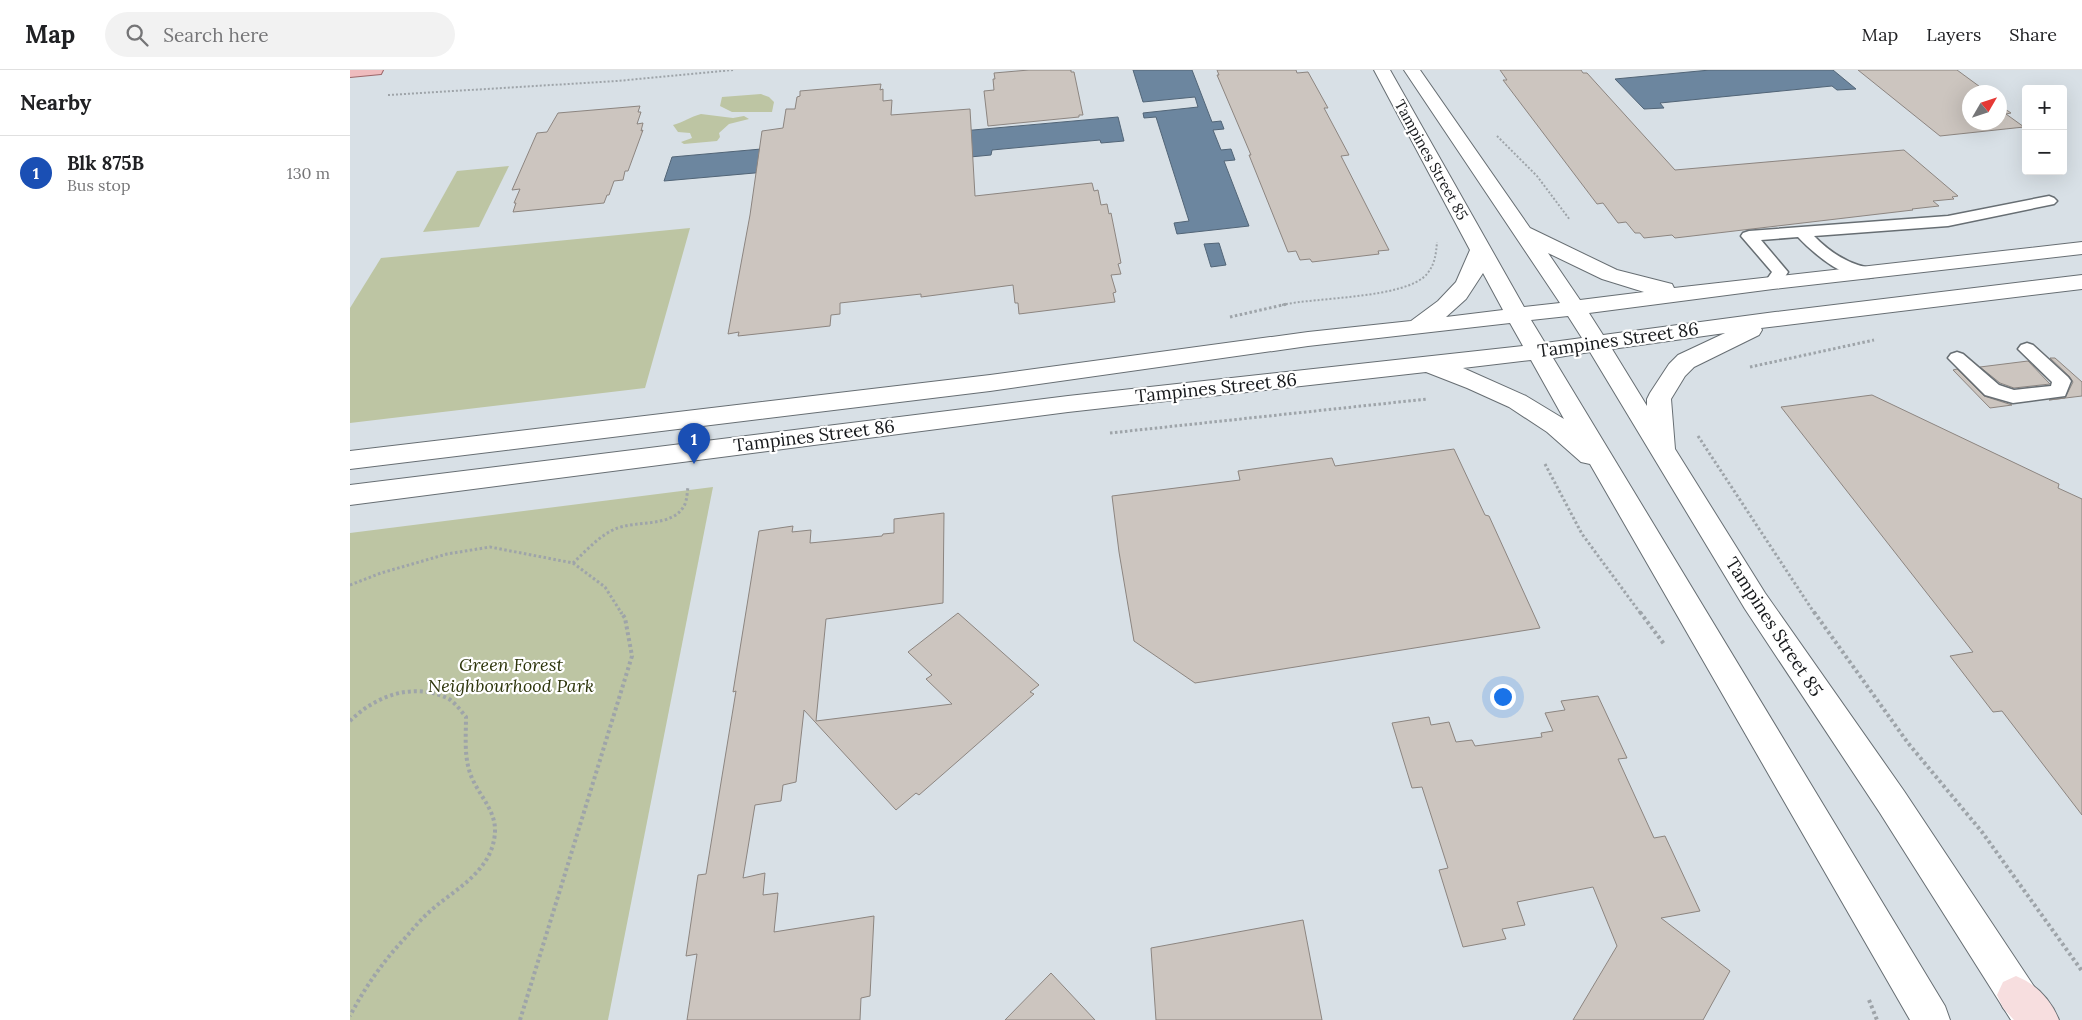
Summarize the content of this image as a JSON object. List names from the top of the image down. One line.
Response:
{"streets":{"street":["Tampines Street 85","Tampines Street 86"]},"crossings":[["Tampines Street 85","Tampines Street 86"]],"parks":["Green Forest Neighbourhood Park"],"north":"top right","page":{"header":"Map","search":"Search here","nav":["Map","Layers","Share"],"heading":"Nearby","map_buttons":["+","−"],"list":[{"mark":"1","name":"Blk 875B","note":"Bus stop","value":"130 m"}],"pins":"1"}}
